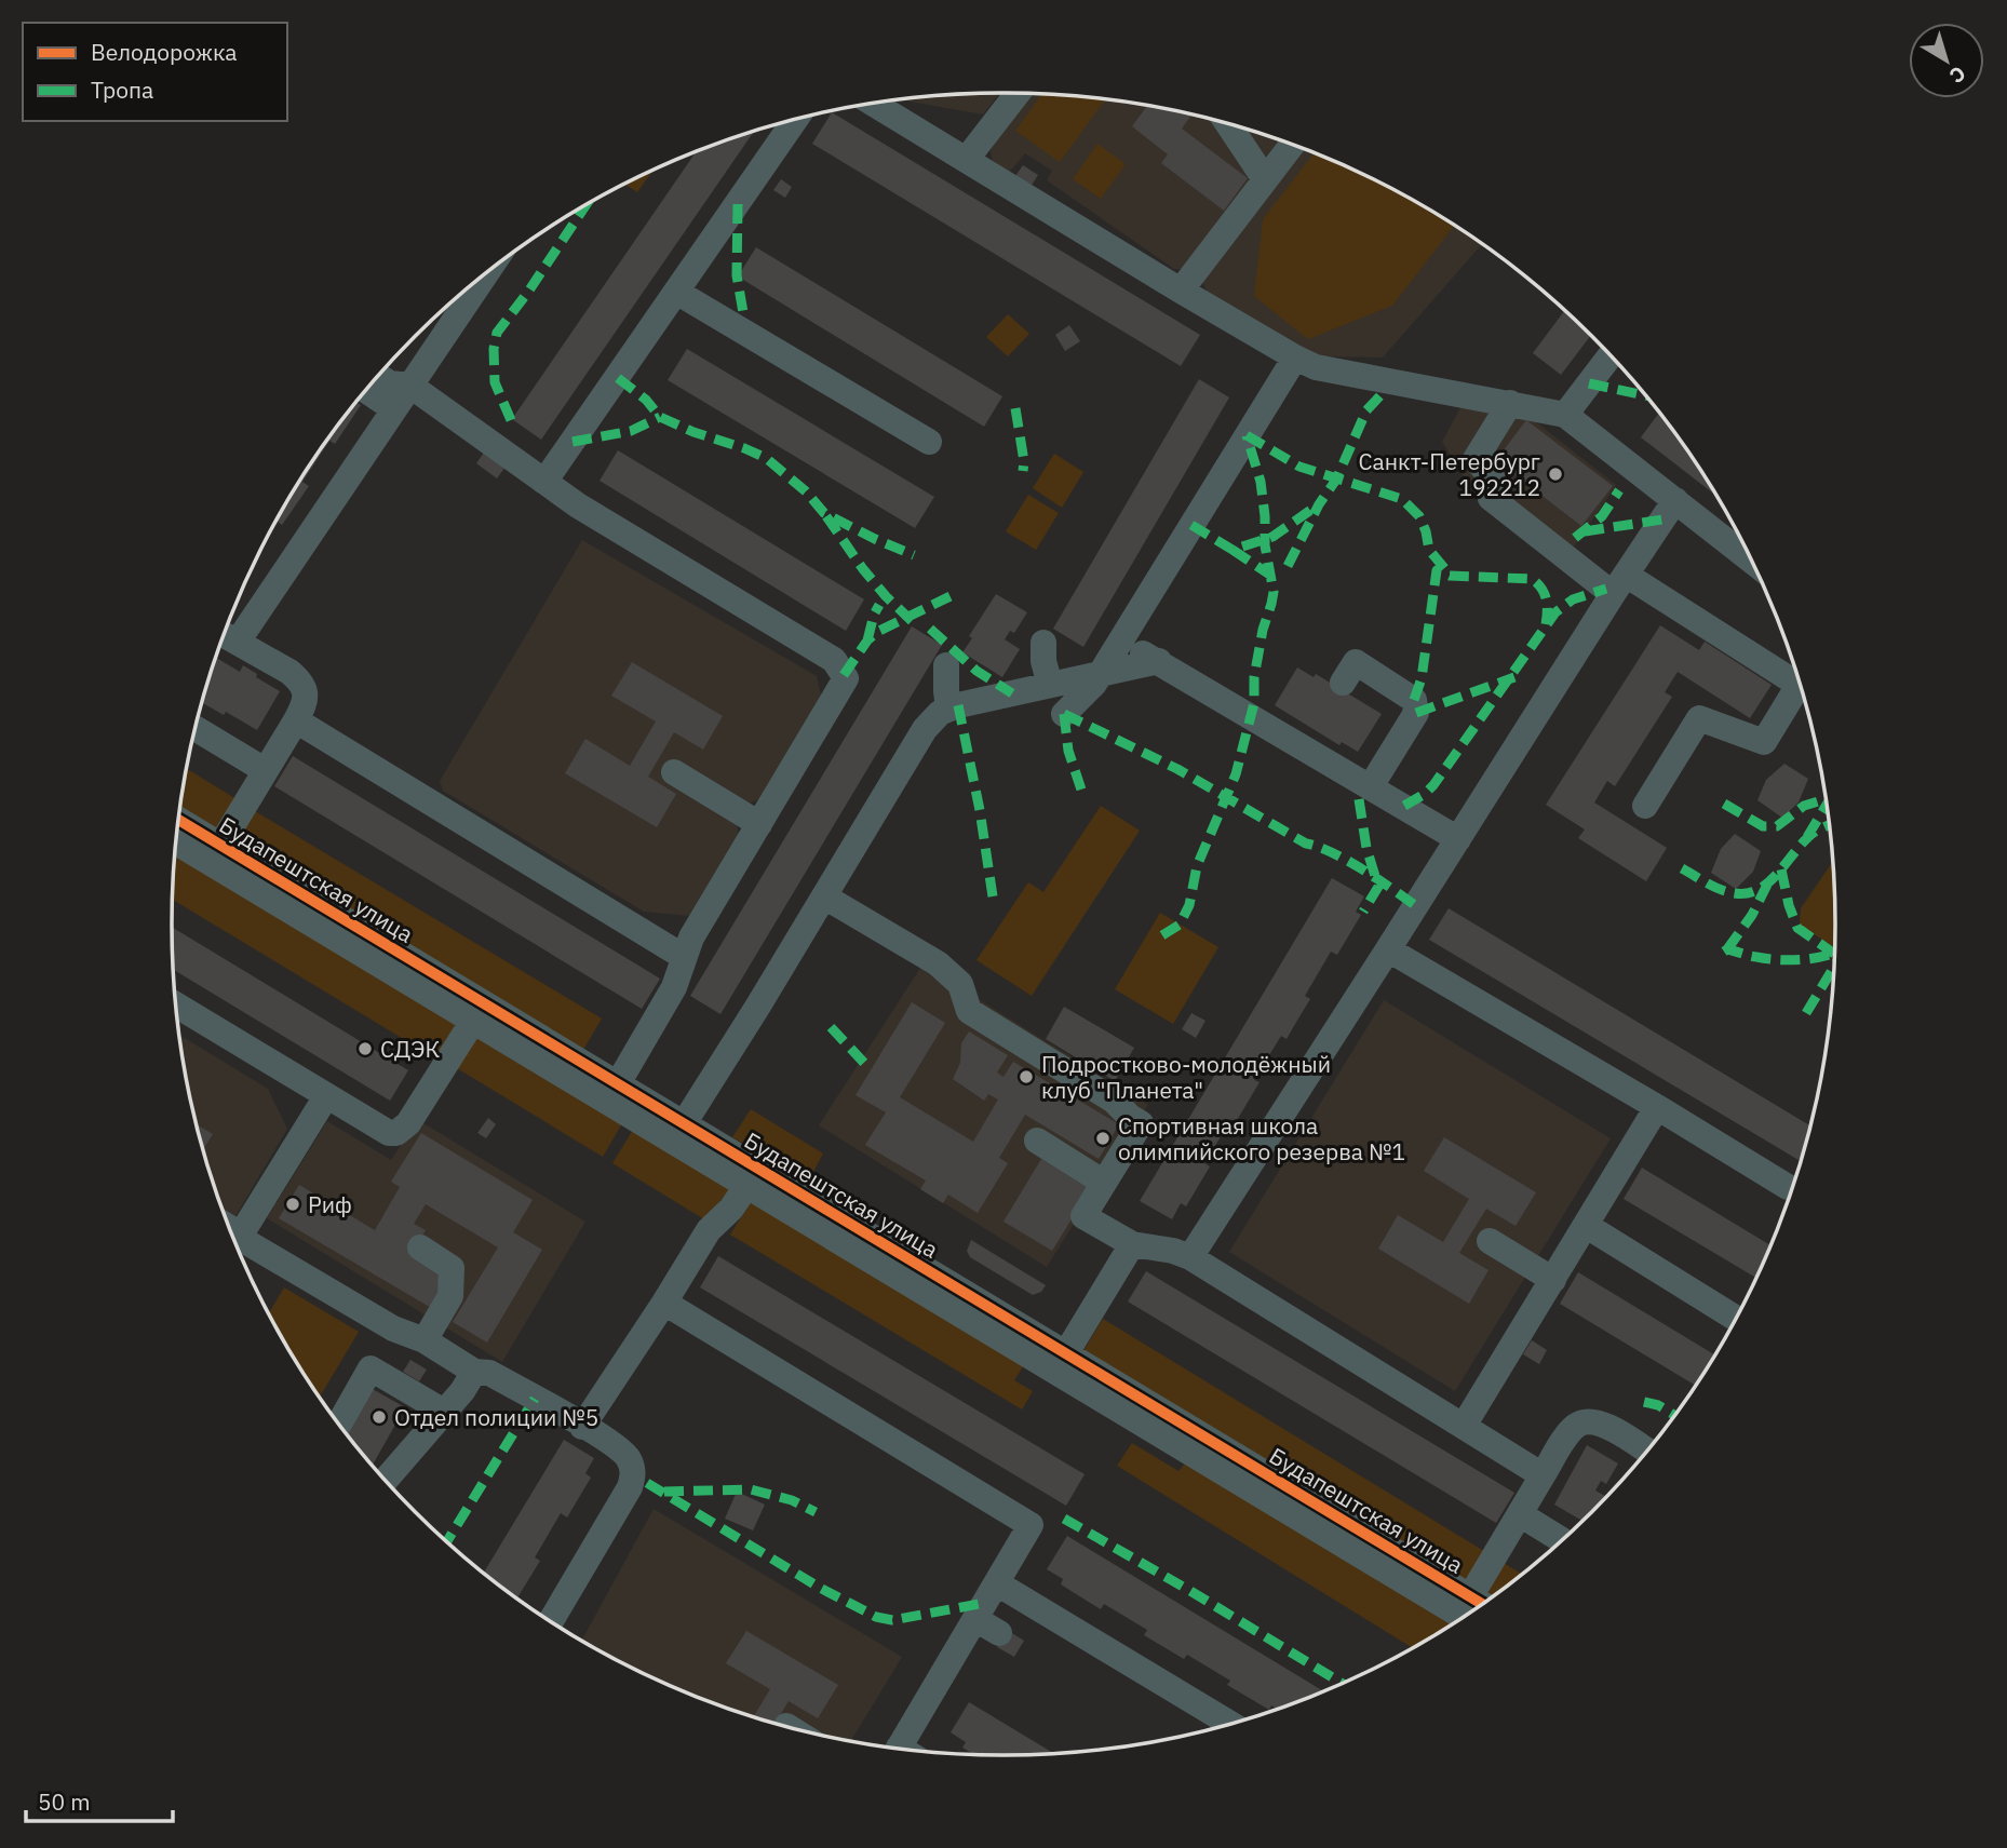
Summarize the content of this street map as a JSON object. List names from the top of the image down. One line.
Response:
{"streets":{"street":["Будапештская улица"]},"places":["Санкт-Петербург 192212","СДЭК","Подростково-молодёжный клуб \"Планета\"","Спортивная школа олимпийского резерва №1","Риф","Отдел полиции №5"],"legend":["Велодорожка","Тропа"],"scale_bar":"50 m","north":"bottom right"}
